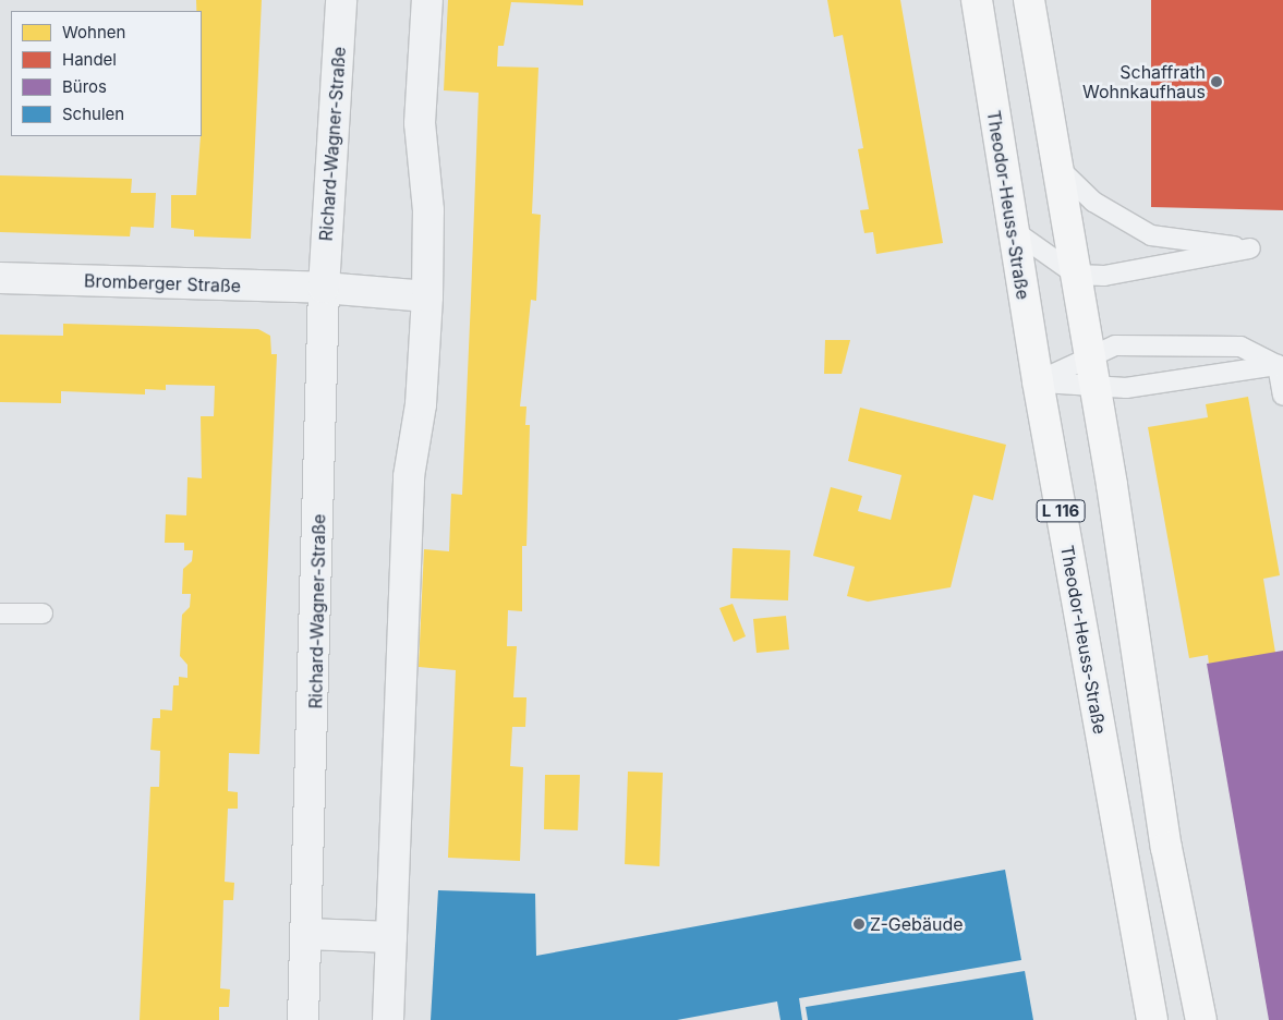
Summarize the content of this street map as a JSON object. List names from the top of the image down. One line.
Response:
{"streets":{"main road":["Theodor-Heuss-Straße","L 116"],"street":["Richard-Wagner-Straße","Bromberger Straße"]},"crossings":[["Richard-Wagner-Straße","Bromberger Straße"]],"places":["Schaffrath Wohnkaufhaus","Z-Gebäude"],"legend":["Wohnen","Handel","Büros","Schulen"]}
